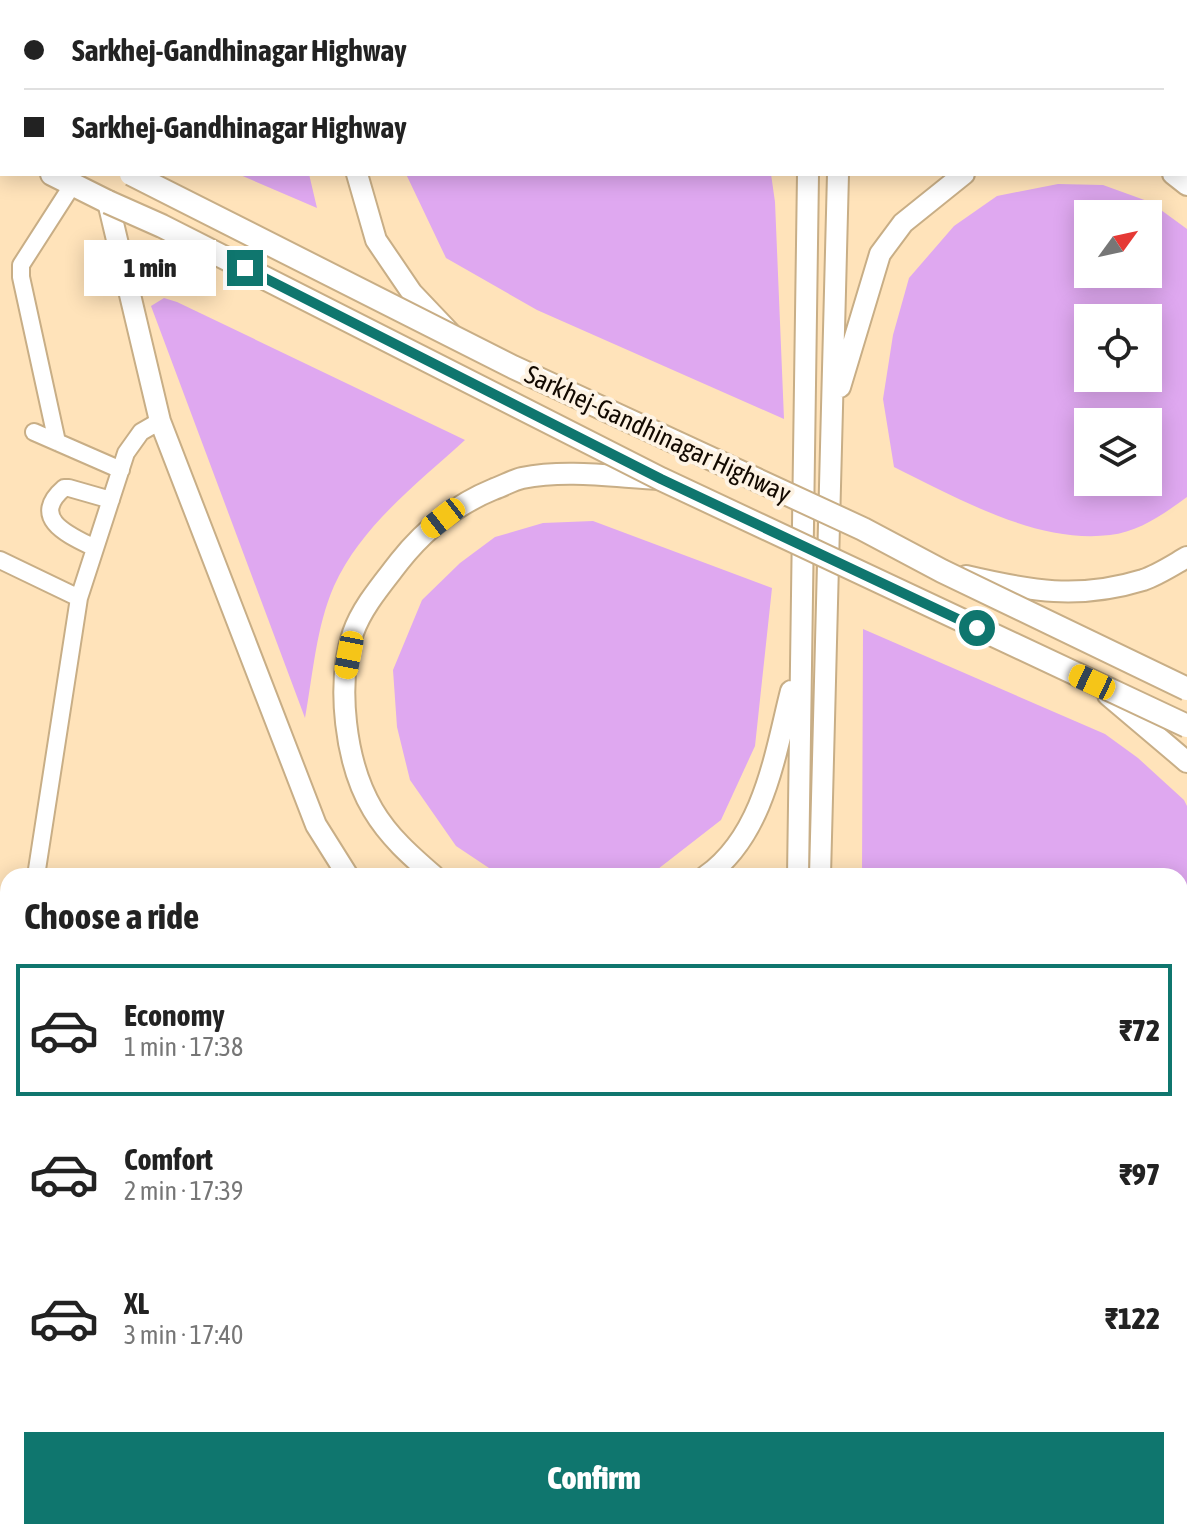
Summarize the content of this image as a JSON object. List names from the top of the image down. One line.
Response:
{"streets":{"highway":["Sarkhej-Gandhinagar Highway"]},"north":"top right","page":{"banner":["Sarkhej-Gandhinagar Highway","Sarkhej-Gandhinagar Highway"],"bubble":"1 min","heading":"Choose a ride","list":[{"name":"Economy","note":"1 min · 17:38","value":"₹72"},{"name":"Comfort","note":"2 min · 17:39","value":"₹97"},{"name":"XL","note":"3 min · 17:40","value":"₹122"}],"buttons":"Confirm"}}
